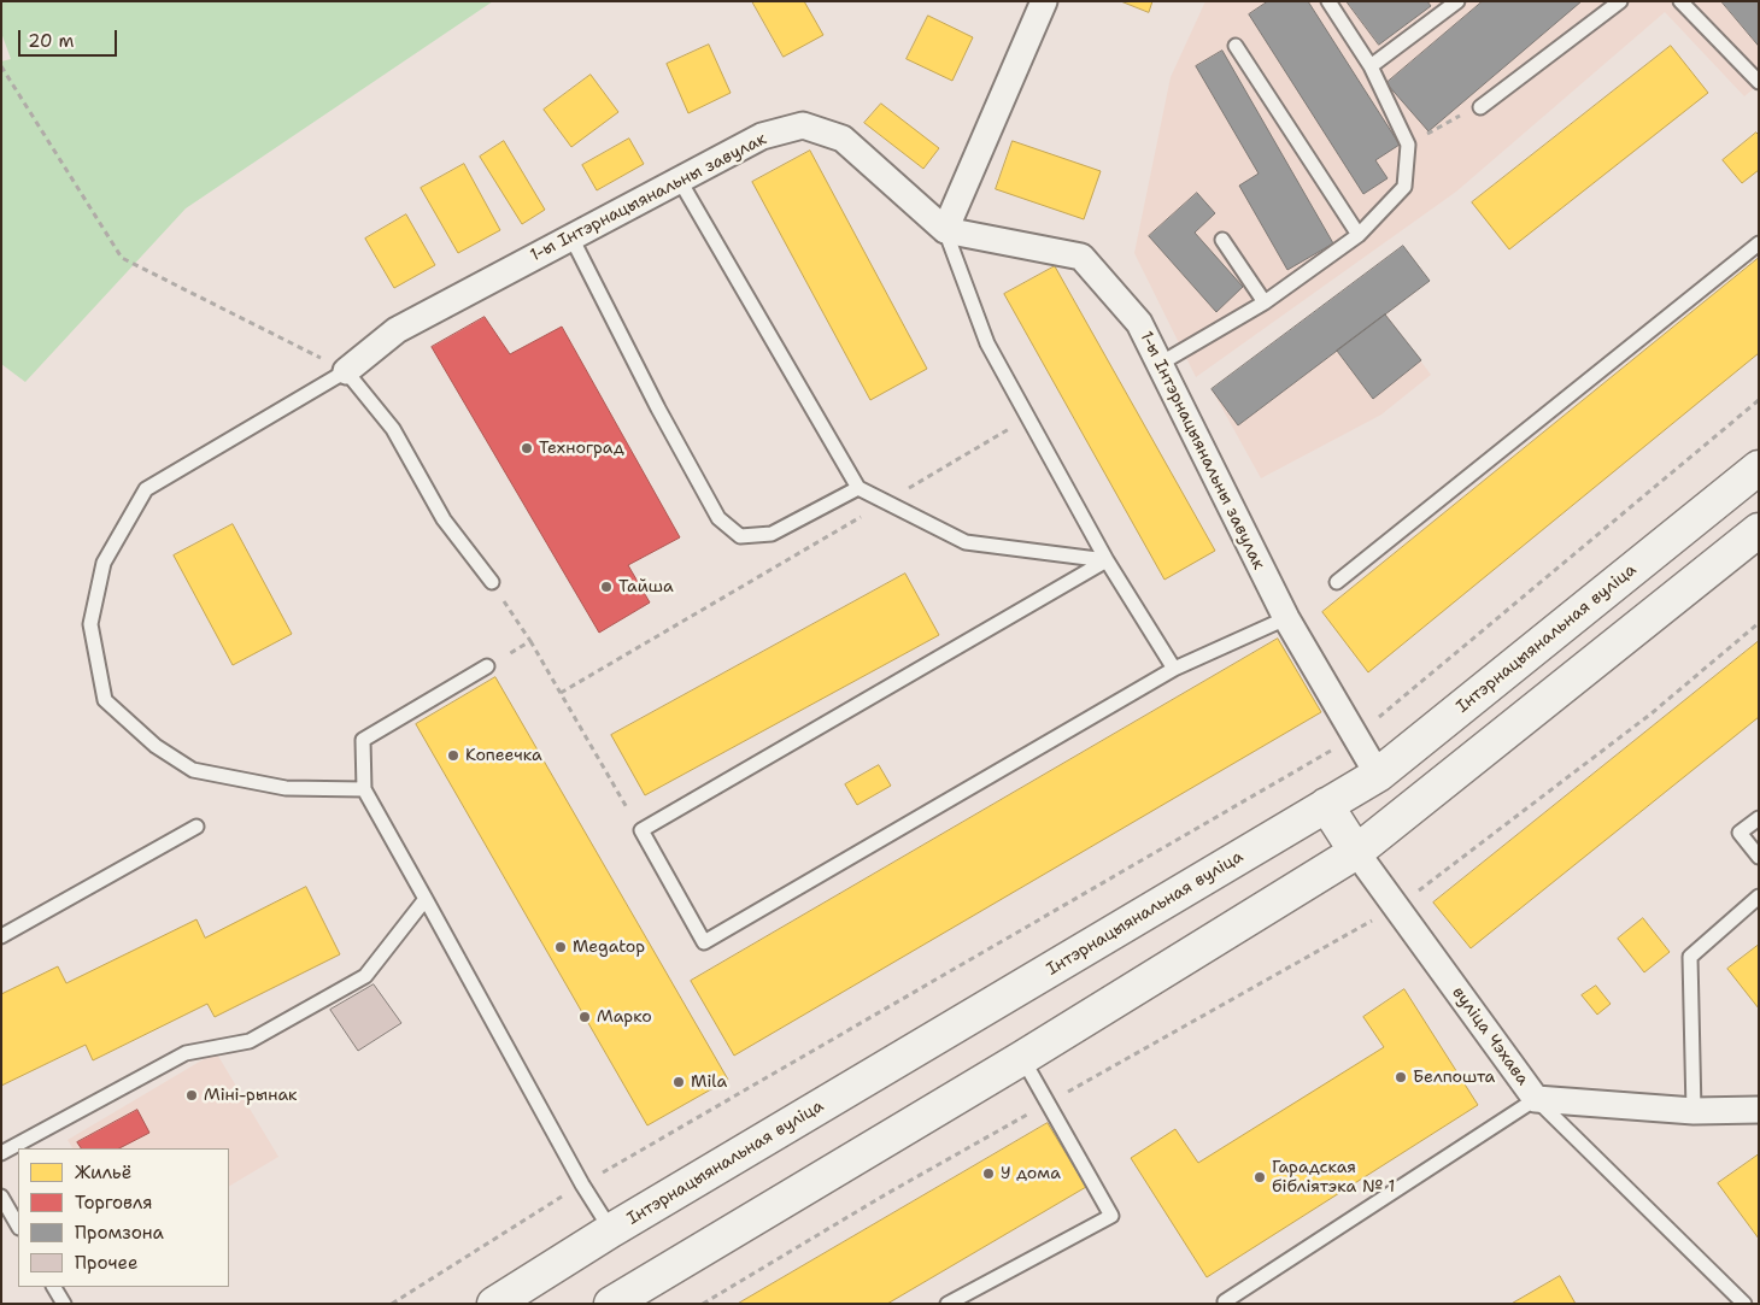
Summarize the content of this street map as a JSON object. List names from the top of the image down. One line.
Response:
{"streets":{"main road":["Інтэрнацыянальная вуліца"],"street":["1-ы Інтэрнацыянальны завулак","вуліца Чэхава"]},"crossings":[["1-ы Інтэрнацыянальны завулак","Інтэрнацыянальная вуліца"]],"places":["Техноград","Тайша","Копеечка","Megatop","Марко","Белпошта","Mila","Міні-рынак","У дома","Гарадская бібліятэка № 1"],"legend":["Жильё","Торговля","Промзона","Прочее"],"scale_bar":"20 m"}
